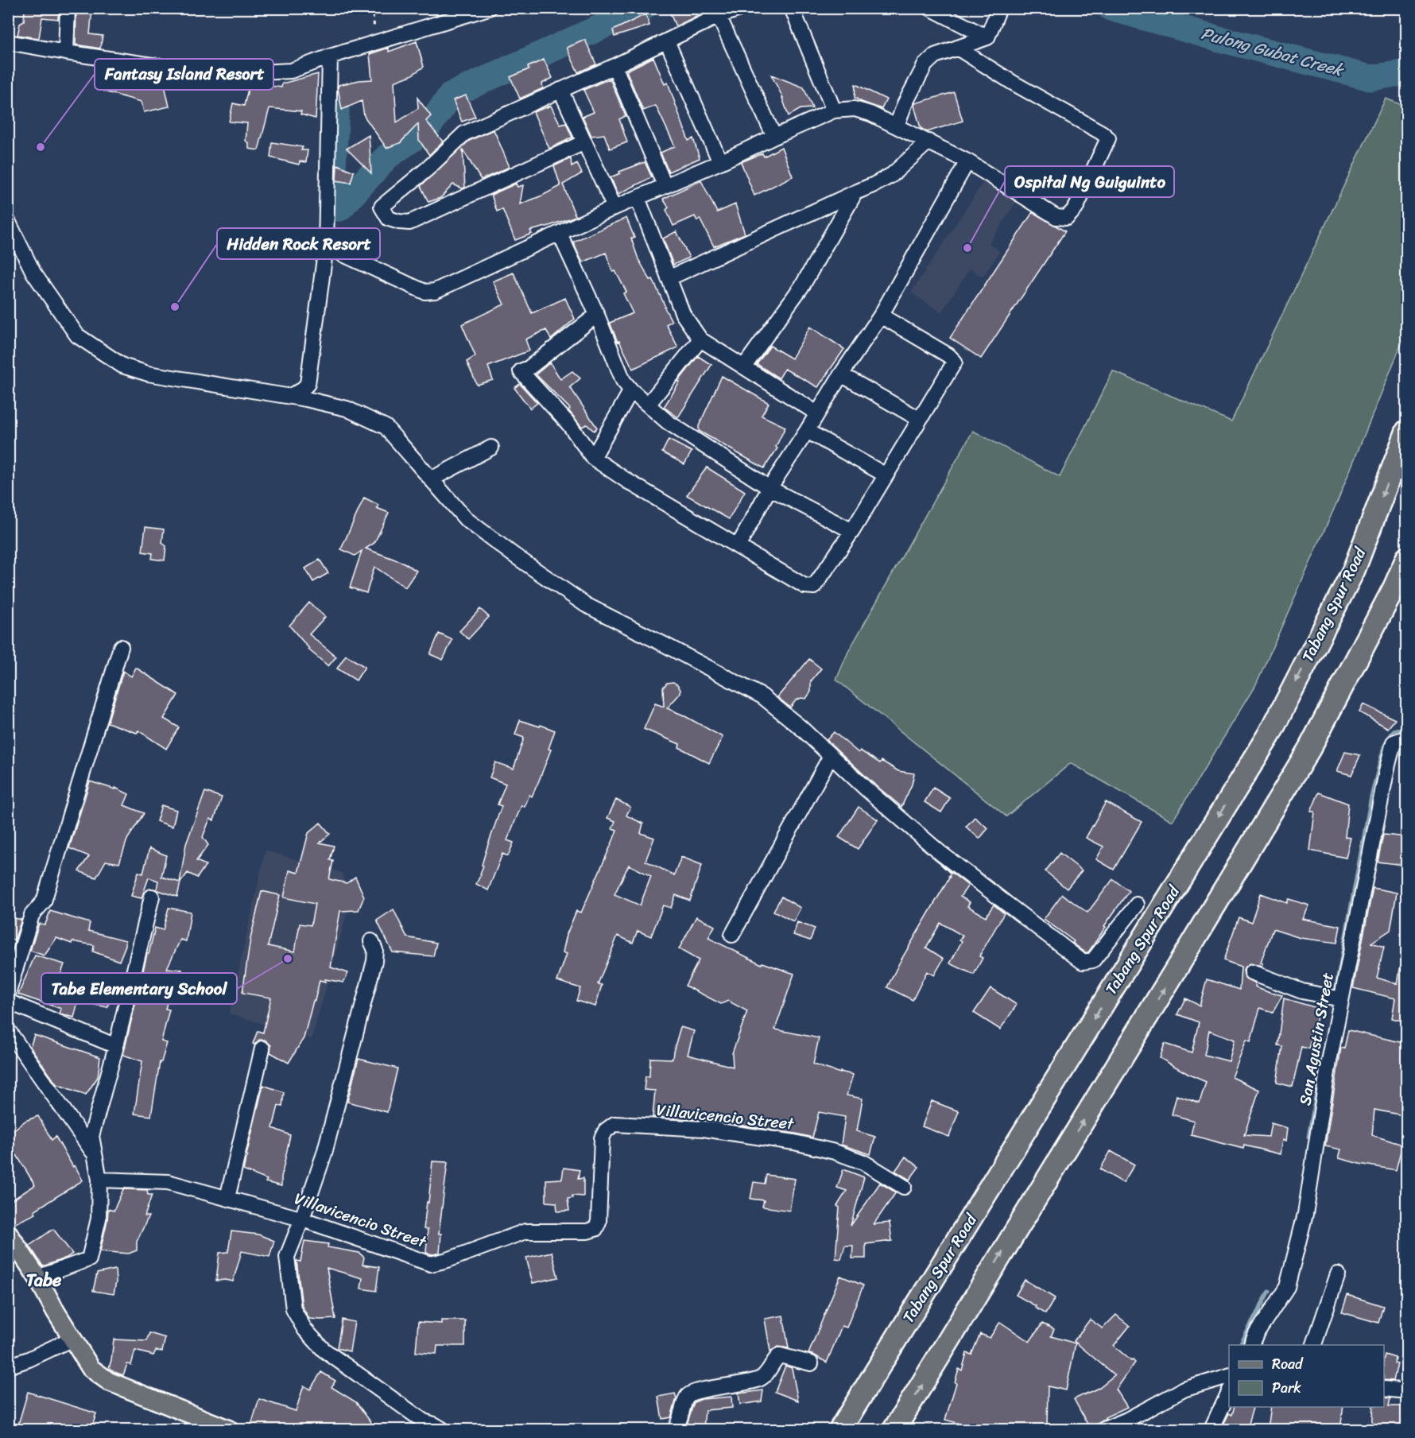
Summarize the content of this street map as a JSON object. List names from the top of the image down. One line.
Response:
{"streets":{"highway":["Tabang Spur Road"],"street":["San Agustin Street","Villavicencio Street"]},"districts":["Tabe"],"water":["Pulong Gubat Creek"],"places":["Fantasy Island Resort","Ospital Ng Guiguinto","Hidden Rock Resort","Tabe Elementary School"],"legend":["Road","Park"]}
